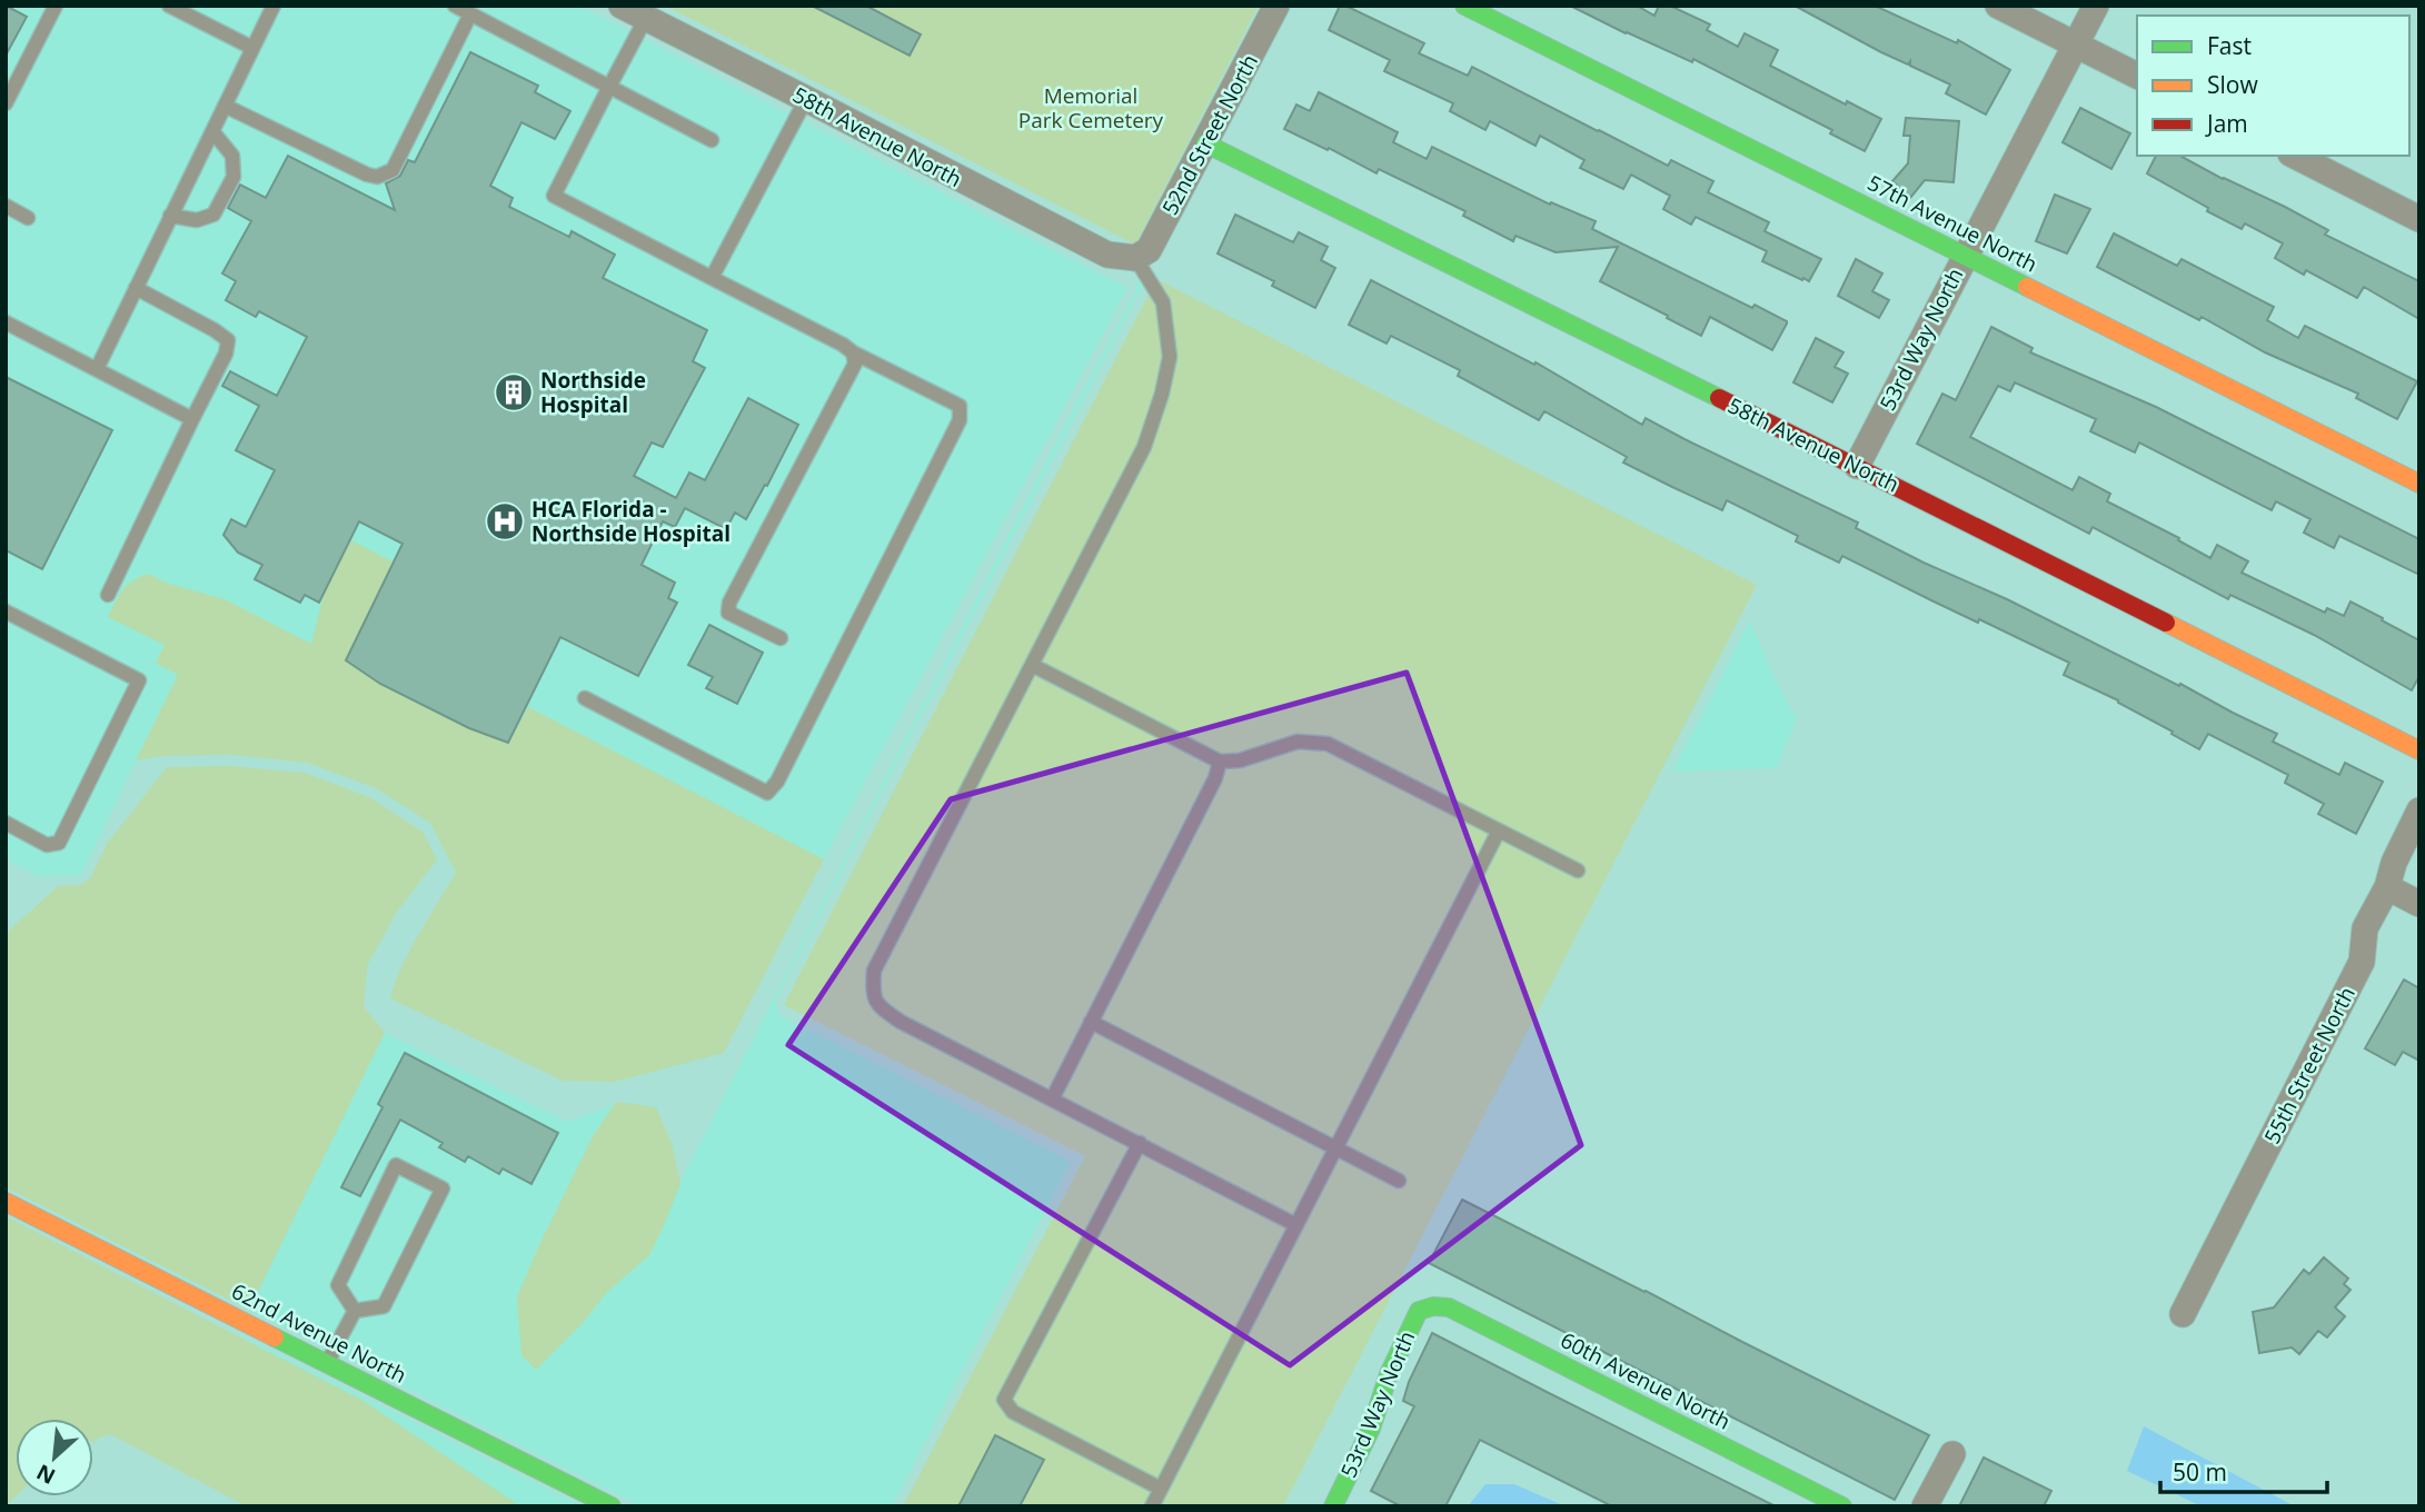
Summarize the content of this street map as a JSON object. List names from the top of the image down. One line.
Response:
{"streets":{"street":["52nd Street North","58th Avenue North","57th Avenue North","53rd Way North","55th Street North","62nd Avenue North","60th Avenue North"]},"crossings":[["52nd Street North","58th Avenue North"],["58th Avenue North","53rd Way North"],["57th Avenue North","53rd Way North"],["53rd Way North","60th Avenue North"]],"parks":["Memorial Park Cemetery"],"places":{"building":["Northside Hospital"],"hospital":["HCA Florida - Northside Hospital"]},"legend":["Fast","Slow","Jam"],"scale_bar":"50 m","north":"bottom left"}
